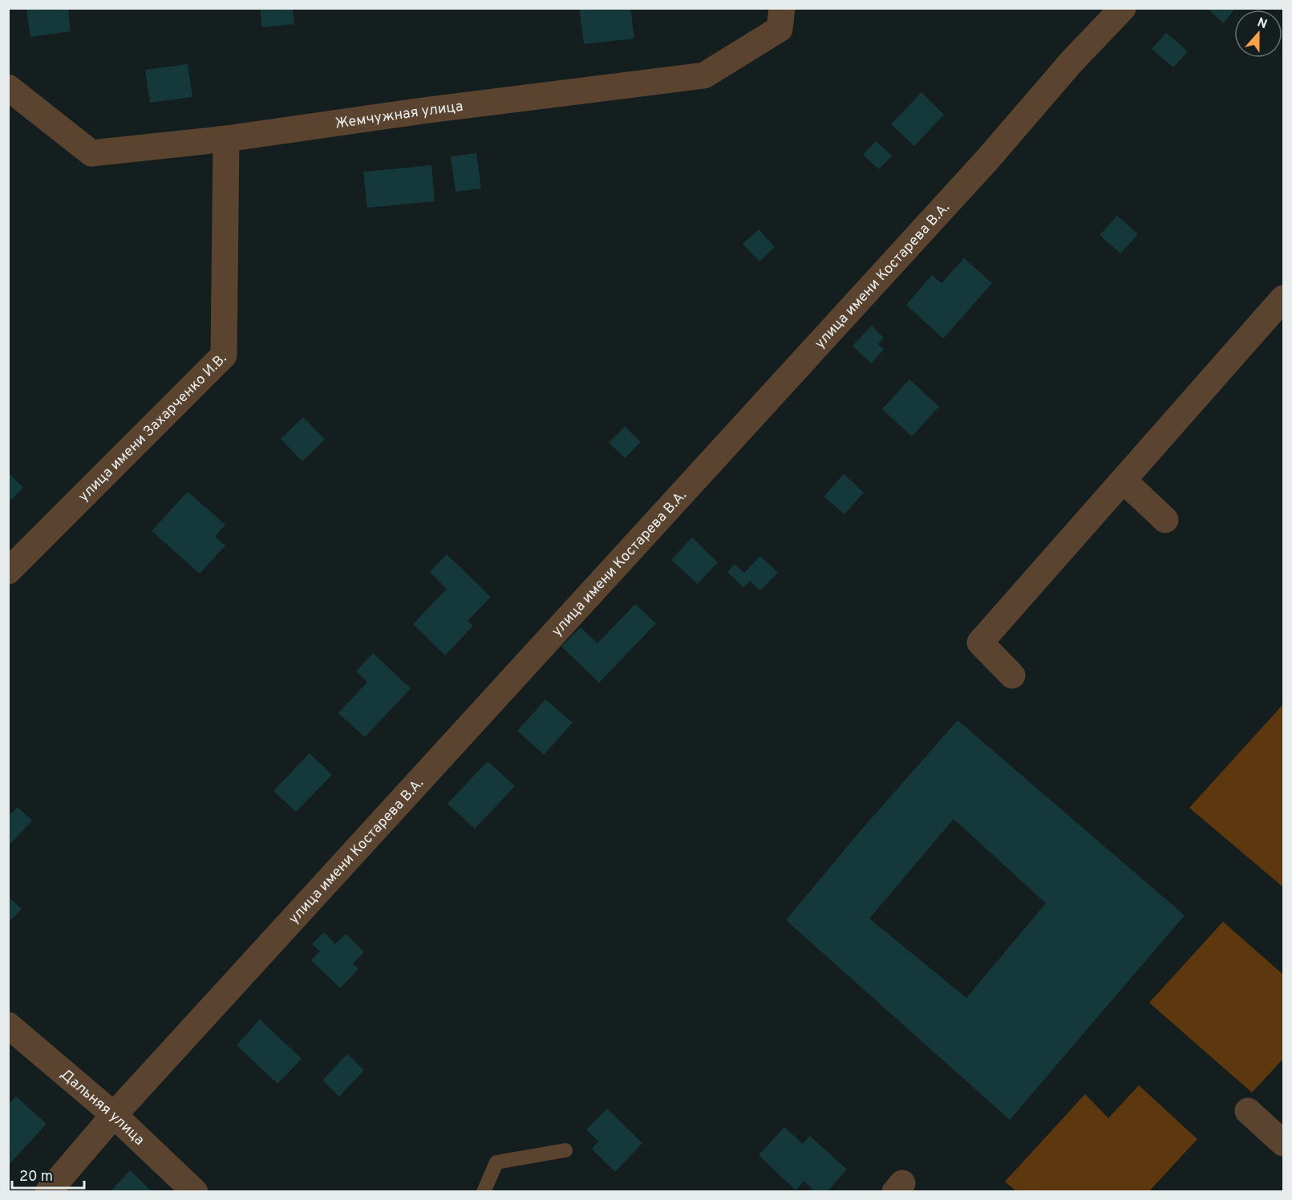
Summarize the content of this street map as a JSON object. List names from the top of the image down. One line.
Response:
{"streets":{"street":["Жемчужная улица","улица имени Костарева В.А.","улица имени Захарченко И.В.","Дальняя улица"]},"crossings":[["Жемчужная улица","улица имени Захарченко И.В."],["улица имени Костарева В.А.","Дальняя улица"]],"scale_bar":"20 m","north":"top"}
